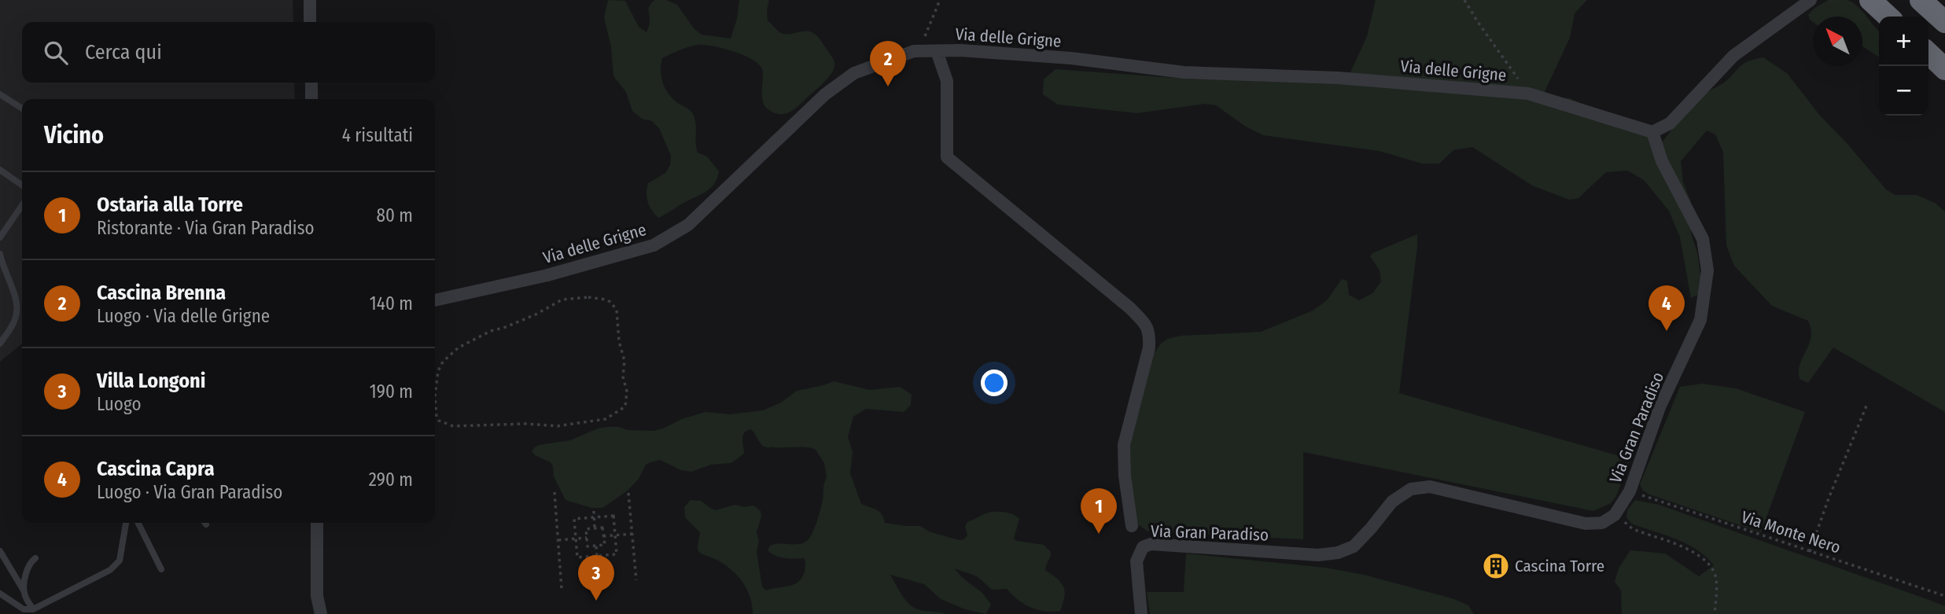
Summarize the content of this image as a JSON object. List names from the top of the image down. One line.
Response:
{"streets":{"street":["Via delle Grigne","Via Gran Paradiso"],"path":["Via Monte Nero"]},"crossings":[["Via delle Grigne","Via Gran Paradiso"],["Via Gran Paradiso","Via Monte Nero"]],"places":{"building":["Cascina Torre"]},"north":"top left","page":{"map_buttons":["+","−"],"search":"Cerca qui","pins":["2","4","1","3"],"heading":["Vicino","4 risultati"],"list":[{"mark":"1","name":"Ostaria alla Torre","note":"Ristorante · Via Gran Paradiso","value":"80 m"},{"mark":"2","name":"Cascina Brenna","note":"Luogo · Via delle Grigne","value":"140 m"},{"mark":"3","name":"Villa Longoni","note":"Luogo","value":"190 m"},{"mark":"4","name":"Cascina Capra","note":"Luogo · Via Gran Paradiso","value":"290 m"}]}}
